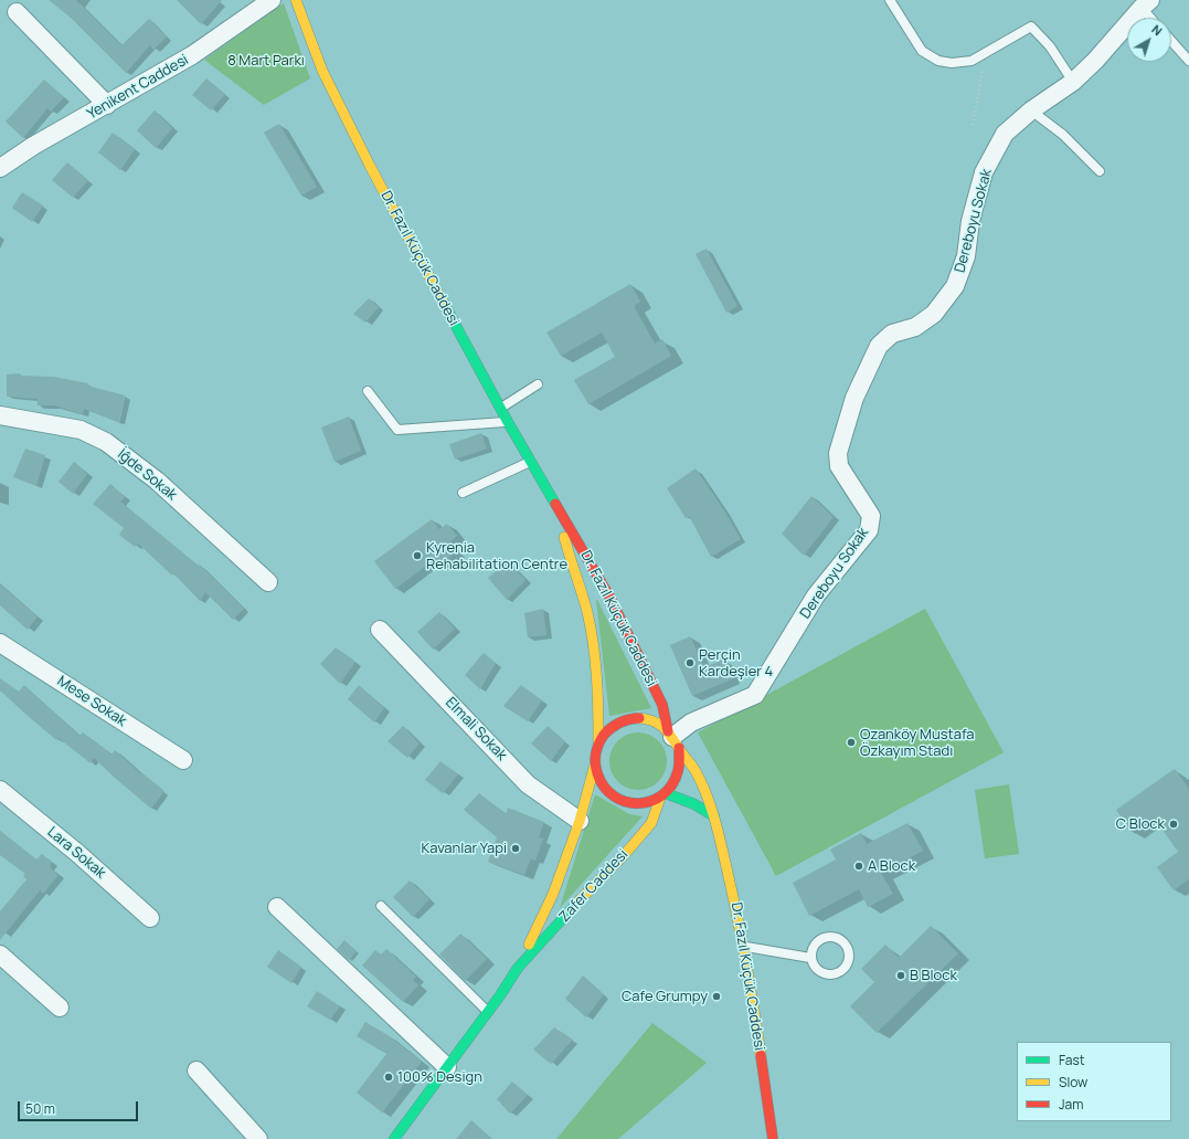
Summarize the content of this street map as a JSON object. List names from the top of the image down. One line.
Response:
{"streets":{"street":["Yenikent Caddesi","Dereboyu Sokak","Dr. Fazıl Küçük Caddesi","İĝde Sokak","Mese Sokak","Elmali Sokak","Lara Sokak","Zafer Caddesi"]},"crossings":[["Dereboyu Sokak","Dr. Fazıl Küçük Caddesi"],["Dereboyu Sokak","Zafer Caddesi"],["Dr. Fazıl Küçük Caddesi","Zafer Caddesi"],["Elmali Sokak","Zafer Caddesi"]],"parks":["8 Mart Parkı"],"places":["Kyrenia Rehabilitation Centre","Perçin Kardeşler 4","Ozanköy Mustafa Özkayım Stadı","C Block","Kavanlar Yapi","A Block","B Block","Cafe Grumpy","100% Design"],"legend":["Fast","Slow","Jam"],"scale_bar":"50 m","north":"top right"}
